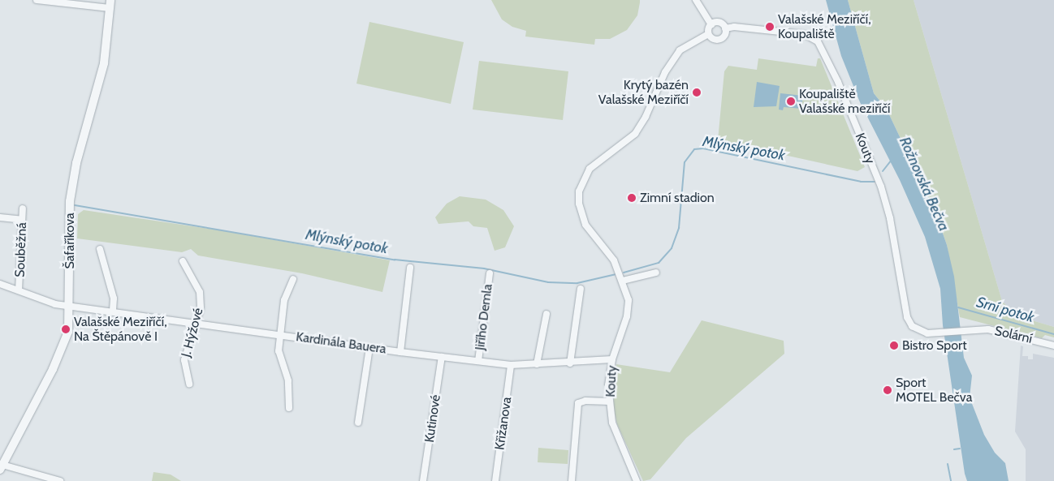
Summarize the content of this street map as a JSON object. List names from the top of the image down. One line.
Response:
{"streets":{"street":["Kouty","Šafaříkova","Souběžná","Jiřího Demla","J. Hýžové","Solární","Kardinála Bauera","Kutinové","Křižanova"]},"crossings":[["Kouty","Solární"],["Kouty","Kardinála Bauera"],["Šafaříkova","Kardinála Bauera"],["Souběžná","Kardinála Bauera"],["Jiřího Demla","Kardinála Bauera"],["J. Hýžové","Kardinála Bauera"],["Kardinála Bauera","Kutinové"],["Kardinála Bauera","Křižanova"]],"water":["Mlýnský potok","Rožnovská Bečva","Srní potok"],"places":["Valašské Meziříčí, Koupaliště","Krytý bazén Valašské Meziříčí","Koupaliště Valašské meziříčí","Zimní stadion","Valašské Meziříčí, Na Štěpánově I","Bistro Sport","Sport MOTEL Bečva"]}
